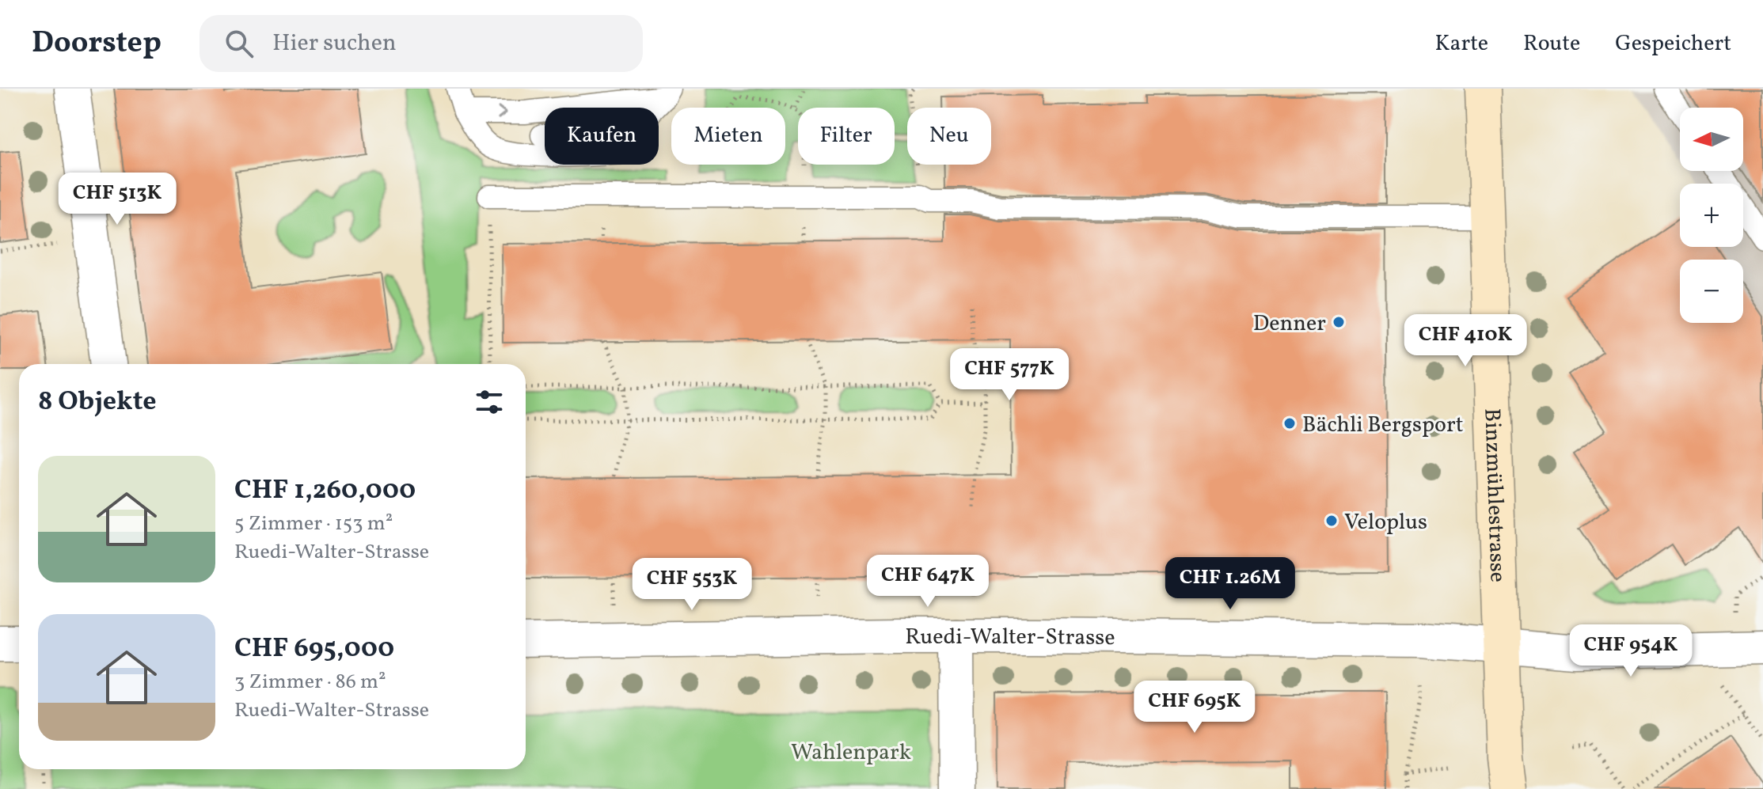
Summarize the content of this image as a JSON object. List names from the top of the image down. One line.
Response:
{"streets":{"main road":["Binzmühlestrasse"],"street":["Ruedi-Walter-Strasse"]},"crossings":[["Binzmühlestrasse","Ruedi-Walter-Strasse"]],"parks":["Wahlenpark"],"places":["Denner","Bächli Bergsport","Veloplus"],"north":"left","page":{"header":"Doorstep","search":"Hier suchen","nav":["Karte","Route","Gespeichert"],"map_buttons":["+","−"],"chip":["Kaufen","Mieten","Filter","Neu"],"price":["CHF 513K","CHF 410K","CHF 577K","CHF 647K","CHF 1.26M","CHF 553K","CHF 954K","CHF 695K"],"heading":"8 Objekte","list":[{"name":"CHF 1,260,000","note":"5 Zimmer · 153 m² · Ruedi-Walter-Strasse"},{"name":"CHF 695,000","note":"3 Zimmer · 86 m² · Ruedi-Walter-Strasse"}]}}
